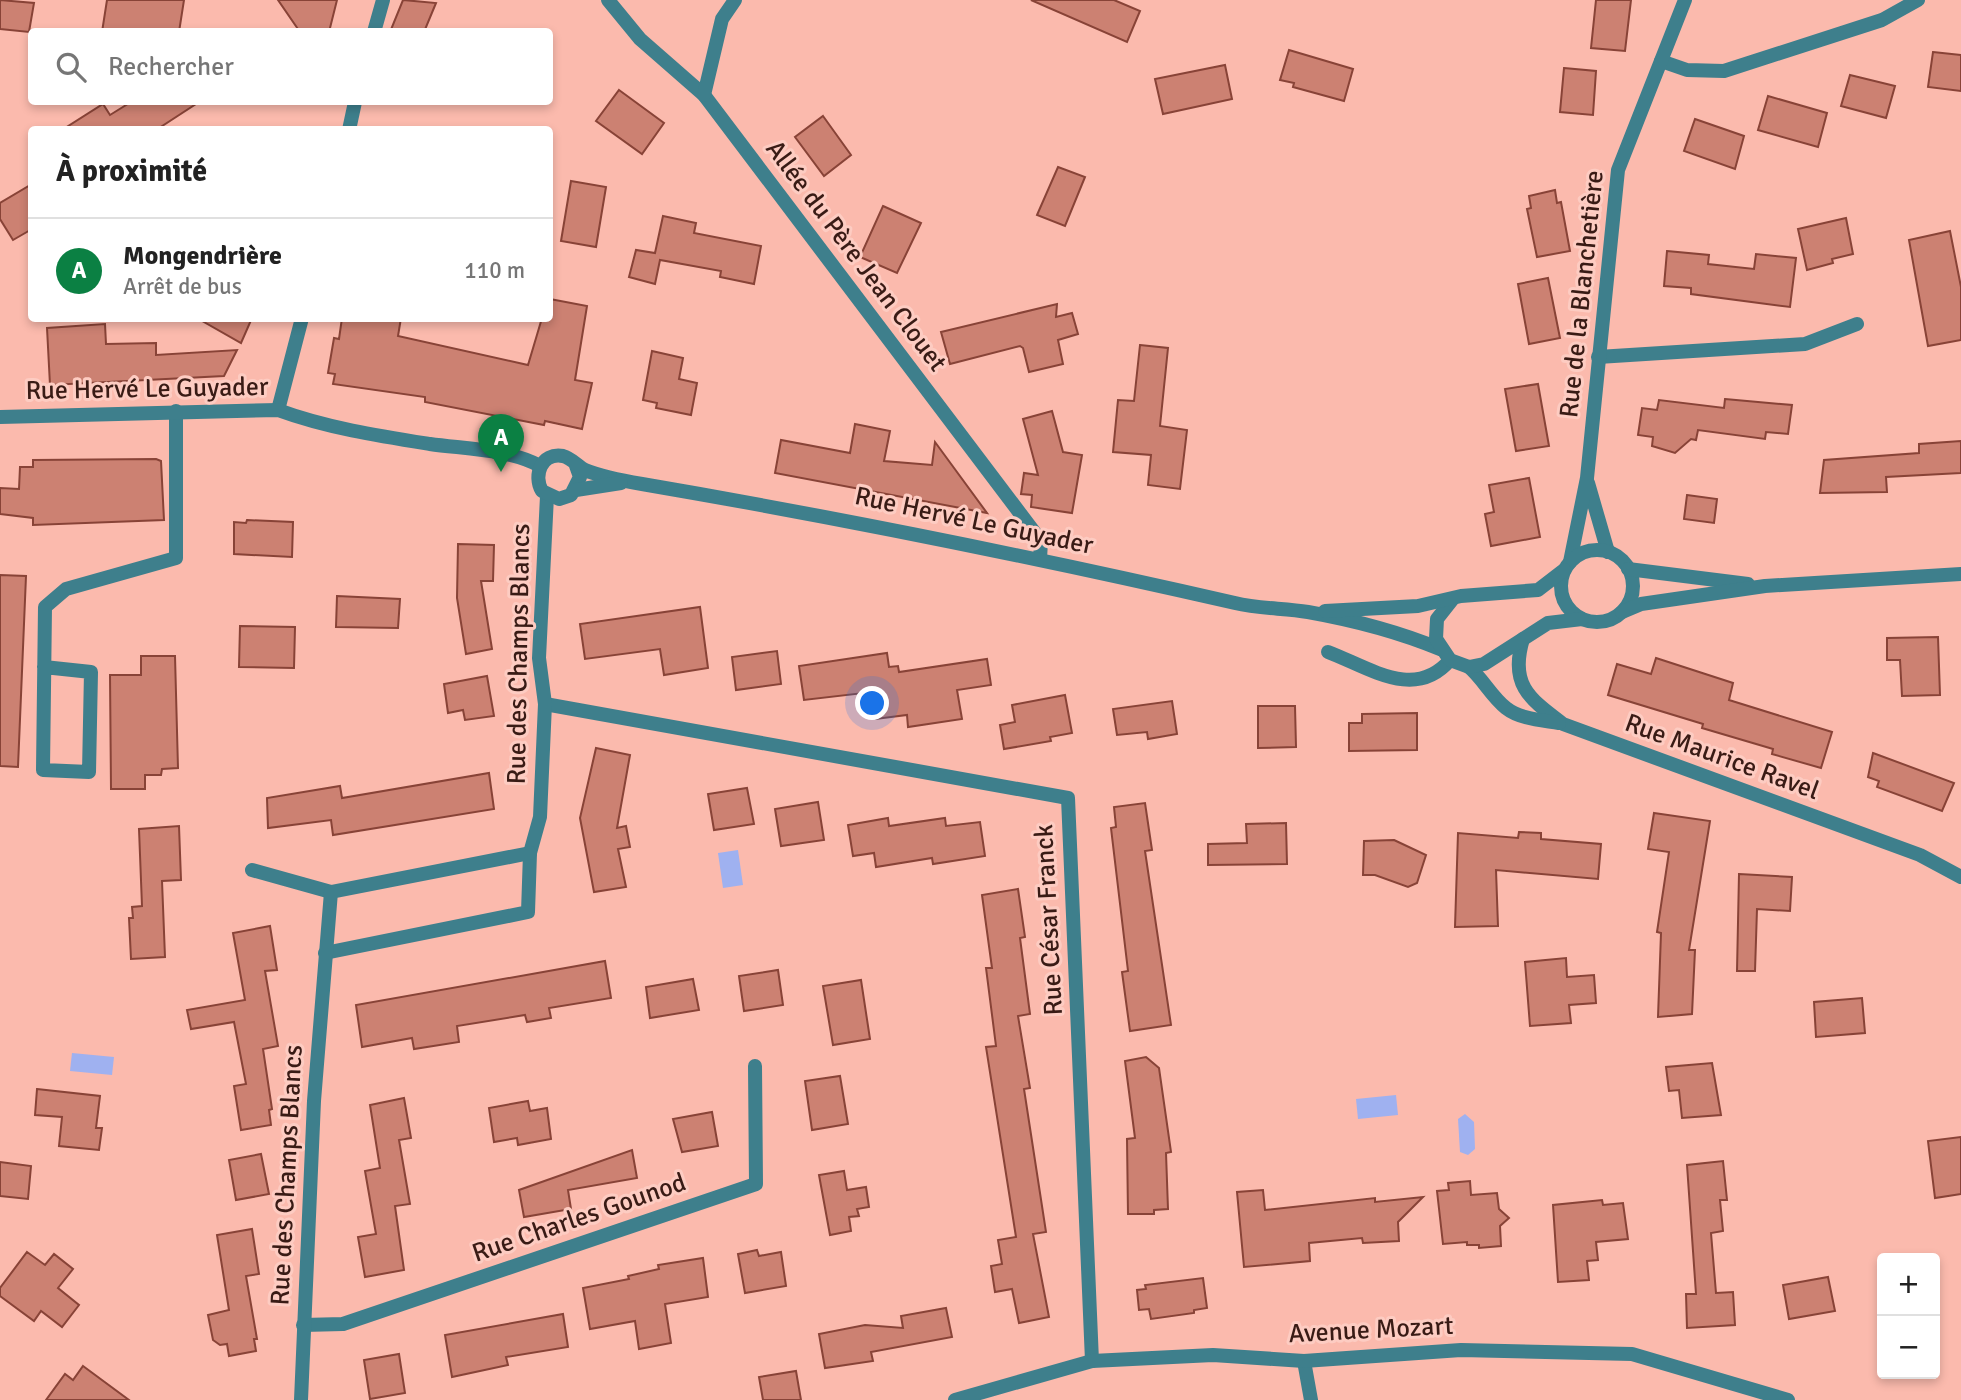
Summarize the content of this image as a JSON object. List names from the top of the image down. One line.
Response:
{"streets":{"street":["Allée du Père Jean Clouet","Rue de la Blanchetière","Rue Hervé Le Guyader","Rue des Champs Blancs","Rue Maurice Ravel","Rue César Franck","Rue Charles Gounod","Avenue Mozart"]},"crossings":[["Allée du Père Jean Clouet","Rue Hervé Le Guyader"],["Rue de la Blanchetière","Rue Hervé Le Guyader"],["Rue Hervé Le Guyader","Rue des Champs Blancs"],["Rue des Champs Blancs","Rue César Franck"],["Rue des Champs Blancs","Rue Charles Gounod"],["Rue César Franck","Avenue Mozart"]],"page":{"search":"Rechercher","heading":"À proximité","list":[{"mark":"A","name":"Mongendrière","note":"Arrêt de bus","value":"110 m"}],"pins":"A","map_buttons":["+","−"]}}
